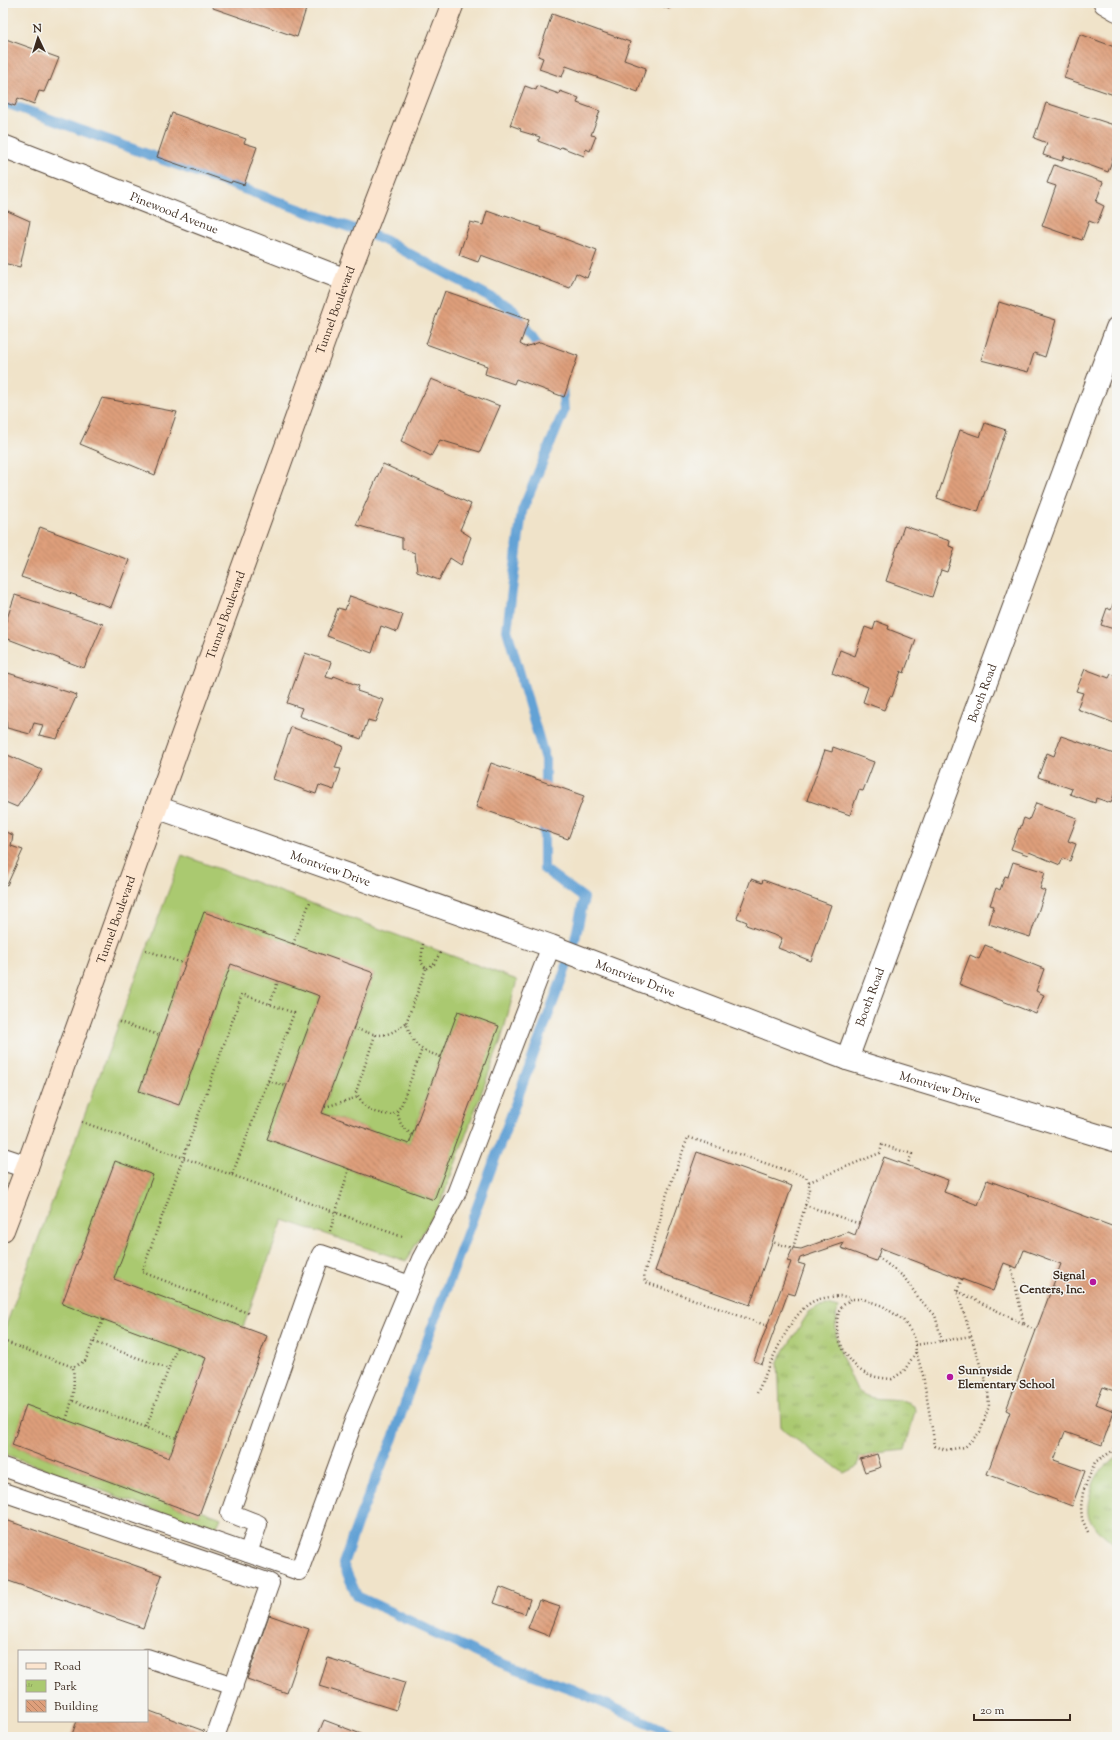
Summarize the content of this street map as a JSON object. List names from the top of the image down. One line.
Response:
{"streets":{"street":["Pinewood Avenue","Tunnel Boulevard","Booth Road","Montview Drive"]},"crossings":[["Pinewood Avenue","Tunnel Boulevard"],["Tunnel Boulevard","Montview Drive"],["Booth Road","Montview Drive"]],"places":["Signal Centers, Inc.","Sunnyside Elementary School"],"legend":["Road","Park","Building"],"scale_bar":"20 m","north":"top"}
